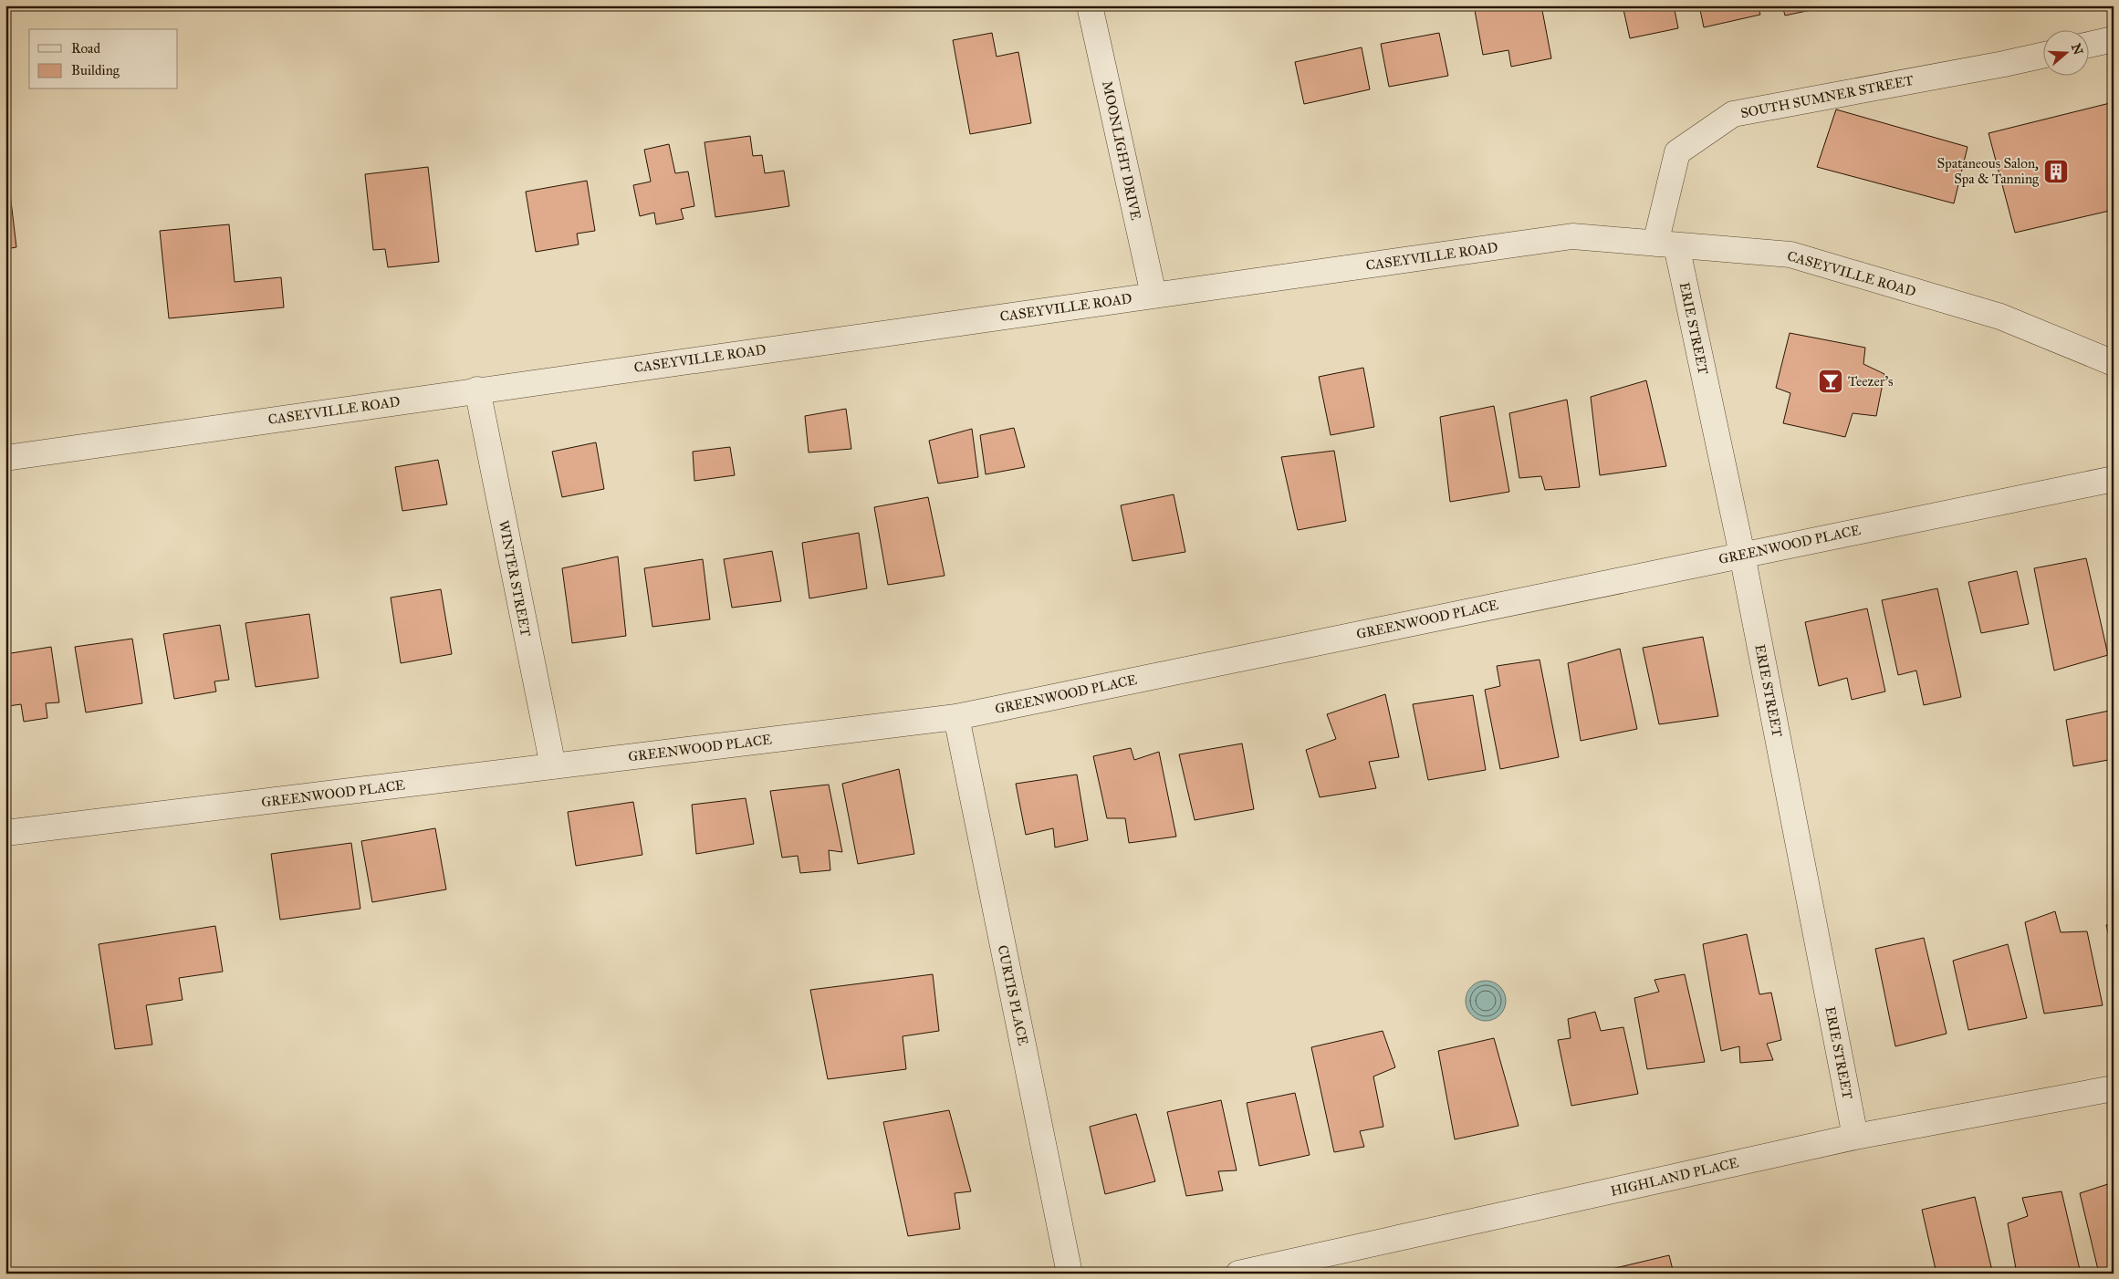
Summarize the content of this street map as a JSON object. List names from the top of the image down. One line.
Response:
{"streets":{"street":["SOUTH SUMNER STREET","MOONLIGHT DRIVE","CASEYVILLE ROAD","ERIE STREET","GREENWOOD PLACE","WINTER STREET","CURTIS PLACE","HIGHLAND PLACE"]},"crossings":[["SOUTH SUMNER STREET","CASEYVILLE ROAD"],["SOUTH SUMNER STREET","ERIE STREET"],["MOONLIGHT DRIVE","CASEYVILLE ROAD"],["CASEYVILLE ROAD","ERIE STREET"],["CASEYVILLE ROAD","WINTER STREET"],["ERIE STREET","GREENWOOD PLACE"],["ERIE STREET","HIGHLAND PLACE"],["GREENWOOD PLACE","WINTER STREET"],["GREENWOOD PLACE","CURTIS PLACE"]],"places":{"building":["Spataneous Salon, Spa & Tanning"],"bar":["Teezer's"]},"legend":["Road","Building"],"north":"right"}
